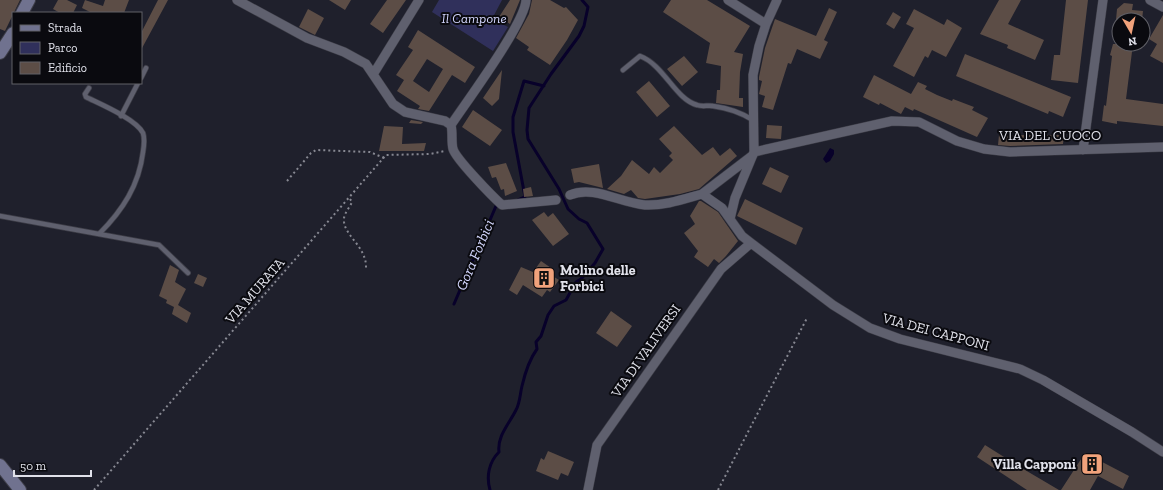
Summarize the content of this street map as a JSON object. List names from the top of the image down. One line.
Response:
{"streets":{"street":["VIA DEL CUOCO","VIA DEI CAPPONI","VIA DI VALIVERSI"],"path":["VIA MURATA"]},"crossings":[["VIA DEI CAPPONI","VIA DI VALIVERSI"]],"water":["Gora Forbici"],"parks":["Il Campone"],"places":{"building":["Molino delle Forbici","Villa Capponi"]},"legend":["Strada","Parco","Edificio"],"scale_bar":"50 m","north":"bottom"}
